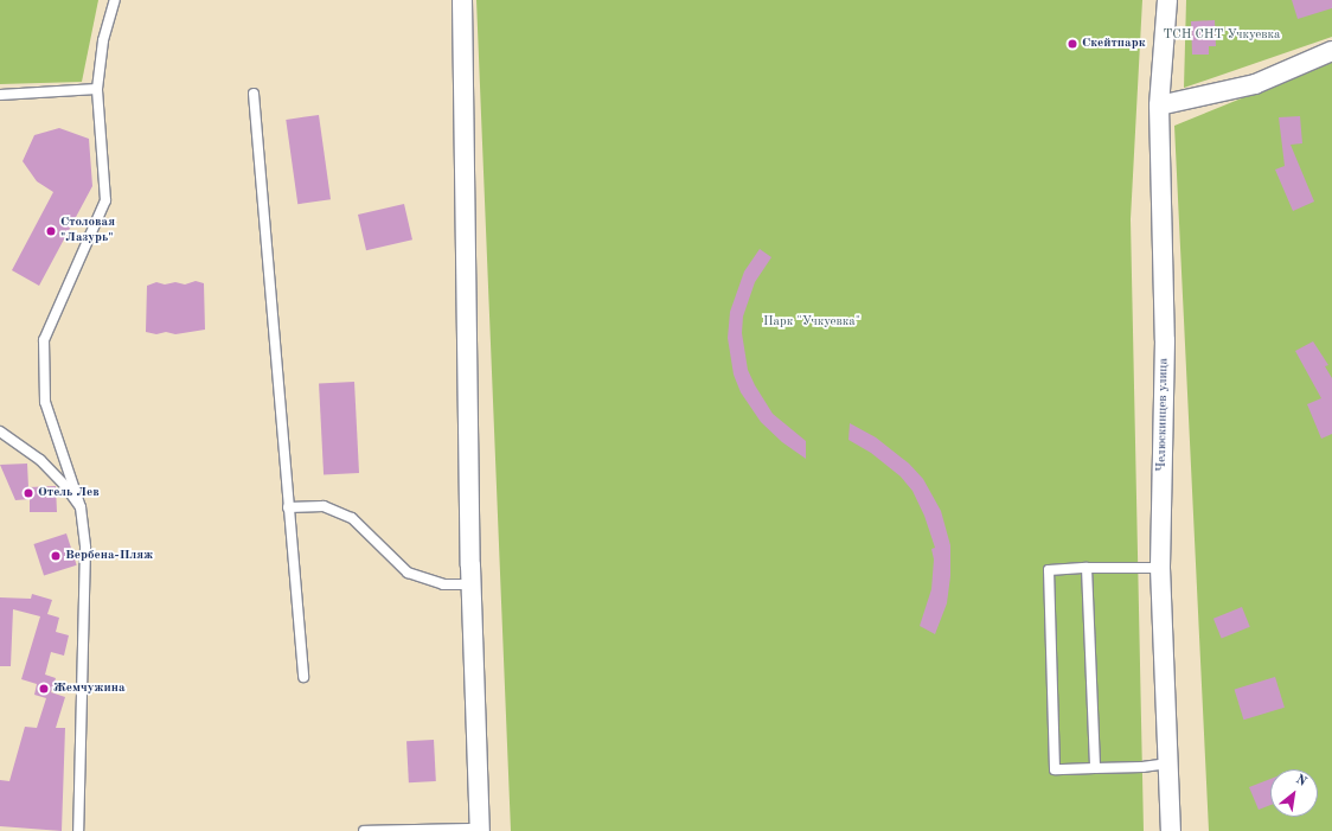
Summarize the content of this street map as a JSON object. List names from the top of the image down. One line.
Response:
{"streets":{"street":["Челюскинцев улица"]},"parks":["ТСН СНТ Учкуевка","Парк \"Учкуевка\""],"places":["Скейтпарк","Столовая \"Лазурь\"","Отель Лев","Вербена-Пляж","Жемчужина"],"north":"top right"}
